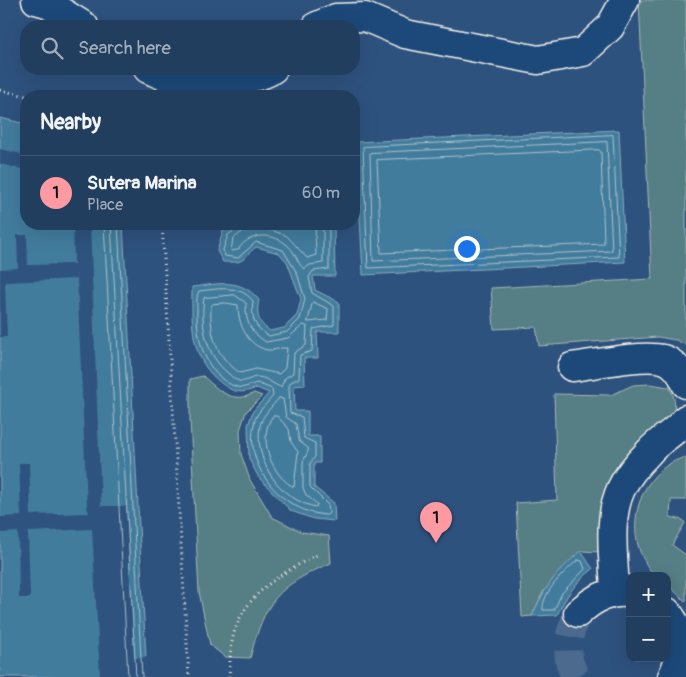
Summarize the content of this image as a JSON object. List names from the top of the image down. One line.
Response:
{"page":{"search":"Search here","heading":"Nearby","list":[{"mark":"1","name":"Sutera Marina","note":"Place","value":"60 m"}],"pins":"1","map_buttons":["+","−"]}}
